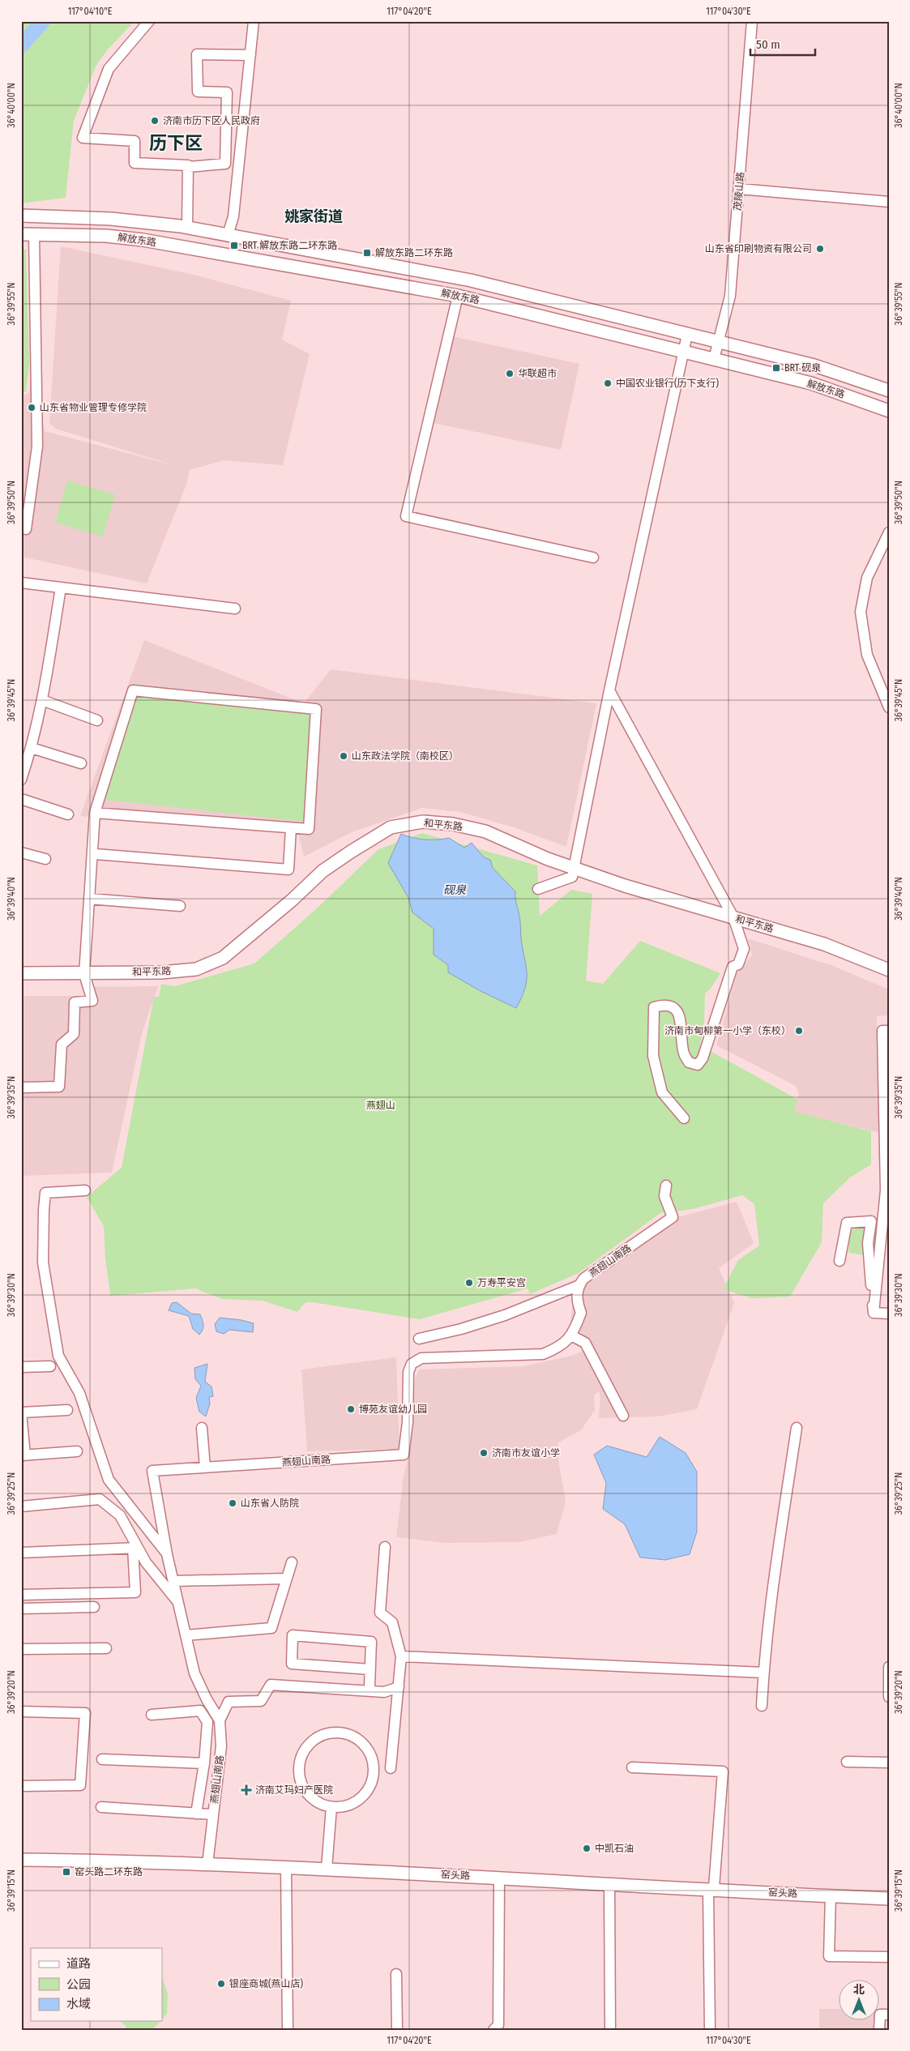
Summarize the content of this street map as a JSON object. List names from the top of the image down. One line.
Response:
{"streets":{"main road":["解放东路","和平东路","窑头路"],"street":["茂陵山路","燕翅山南路"]},"crossings":[["茂陵山路","解放东路"],["燕翅山南路","窑头路"]],"districts":["历下区","姚家街道"],"water":["砚泉"],"parks":["燕翅山"],"places":{"other":["济南市历下区人民政府","山东省印刷物资有限公司","华联超市","中国农业银行(历下支行)","山东省物业管理专修学院","山东政法学院（南校区）","济南市甸柳第一小学（东校）","万寿平安宫","博苑友谊幼儿园","济南市友谊小学","山东省人防院","中凯石油","银座商城(燕山店)"],"transit":["BRT 解放东路二环东路","解放东路二环东路","BRT 砚泉","窑头路二环东路"],"health":["济南艾玛妇产医院"]},"legend":["道路","公园","水域"],"scale_bar":"50 m","north":"top","coordinates":["117°04'10\"E","117°04'20\"E","117°04'30\"E","36°40'00\"N","36°39'55\"N","36°39'50\"N","36°39'45\"N","36°39'40\"N","36°39'35\"N","36°39'30\"N","36°39'25\"N","36°39'20\"N","36°39'15\"N"]}
